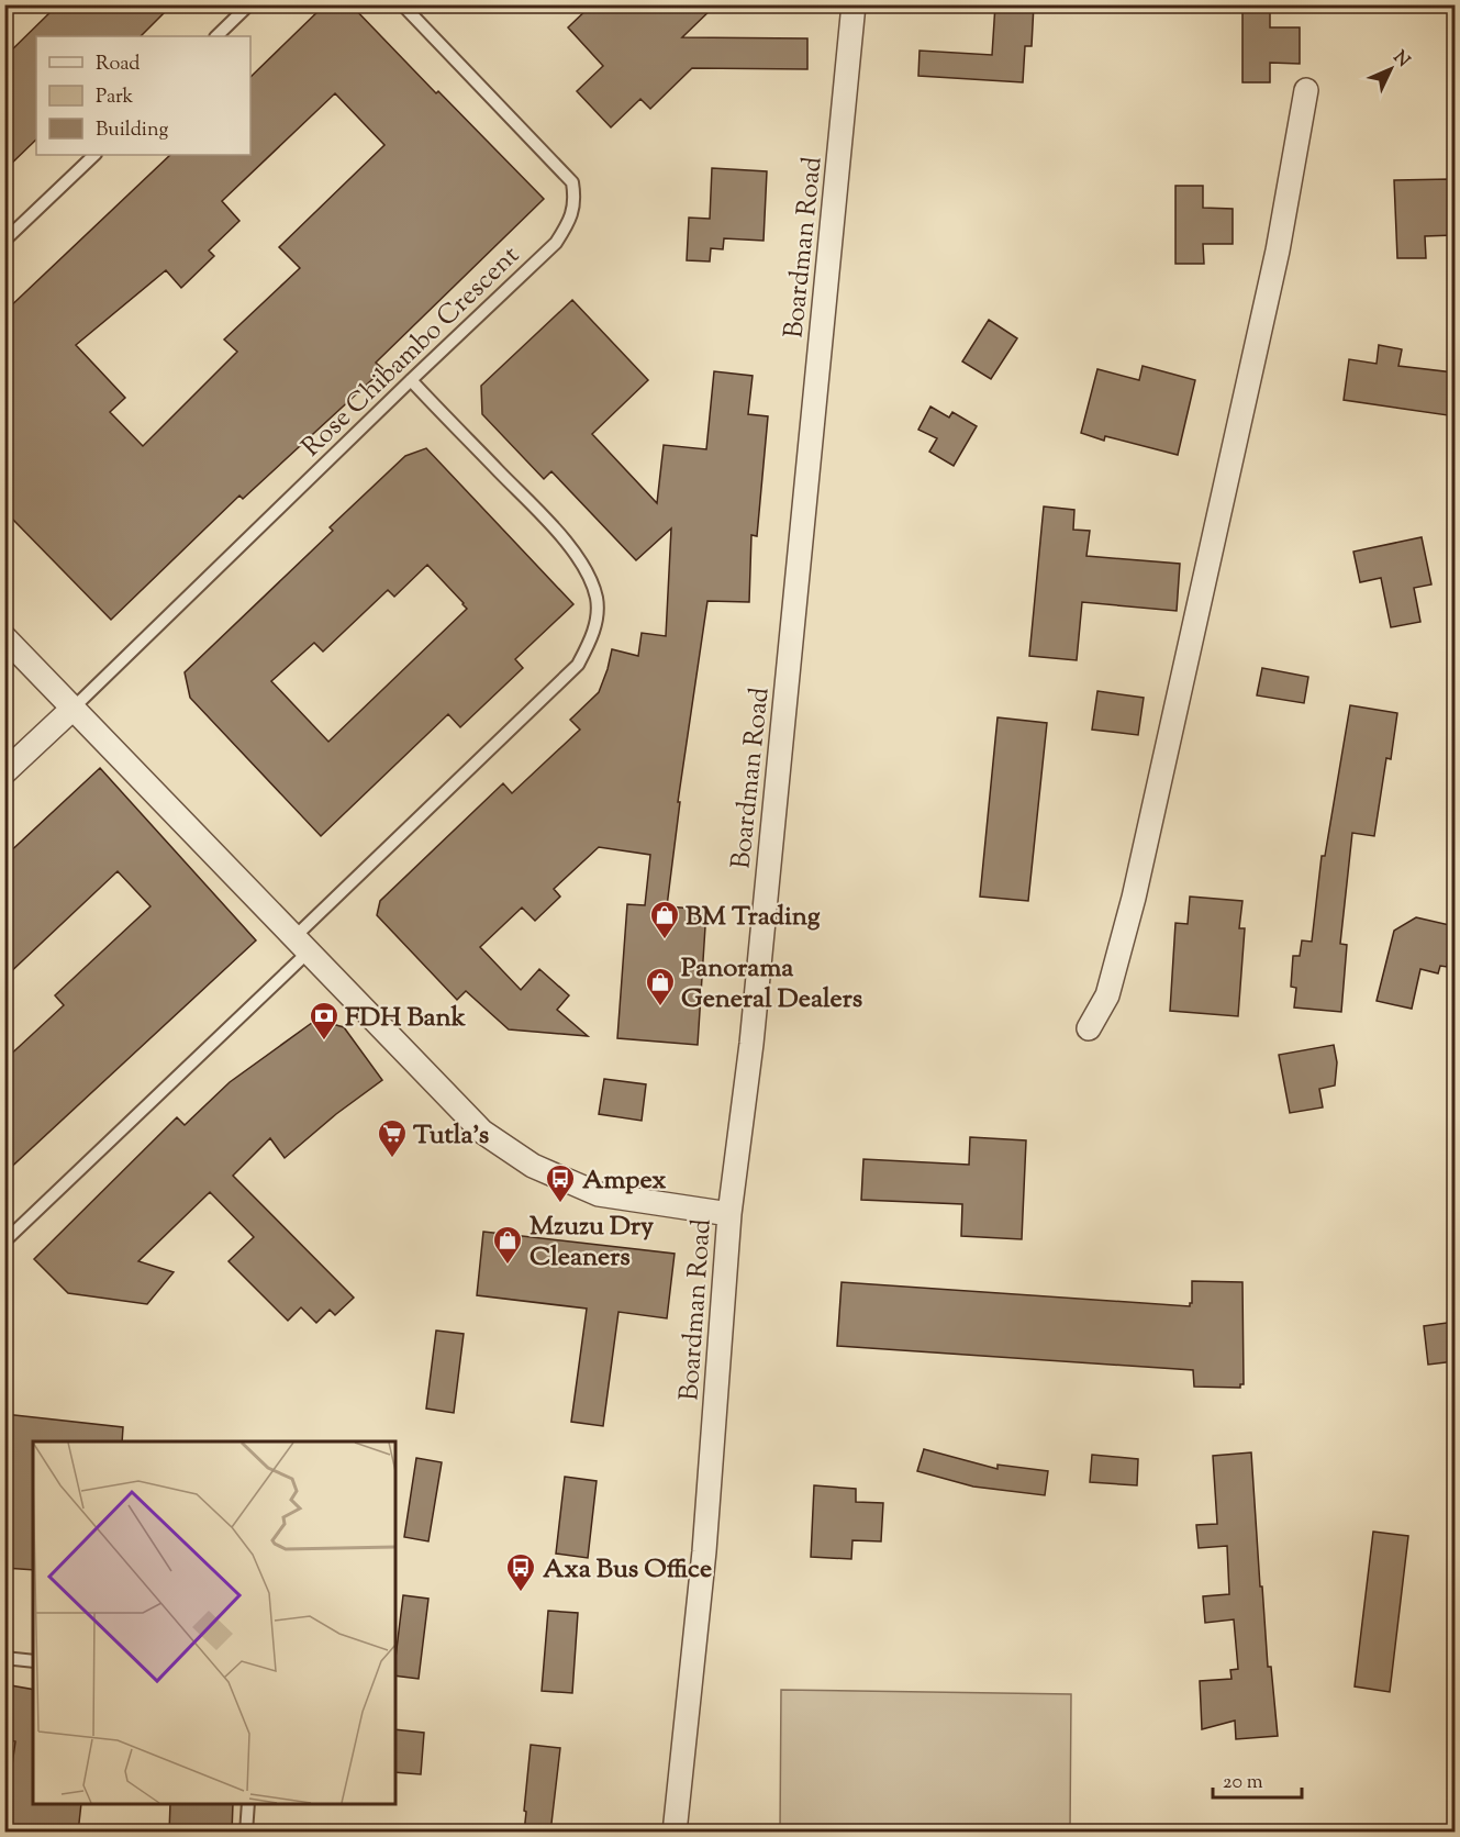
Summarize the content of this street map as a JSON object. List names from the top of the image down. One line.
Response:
{"streets":{"street":["Boardman Road"],"lane":["Rose Chibambo Crescent"]},"places":{"shop":["BM Trading","Panorama General Dealers","Mzuzu Dry Cleaners"],"bank":["FDH Bank"],"supermarket":["Tutla's"],"bus stop":["Ampex","Axa Bus Office"]},"legend":["Road","Park","Building"],"scale_bar":"20 m","north":"top right"}
